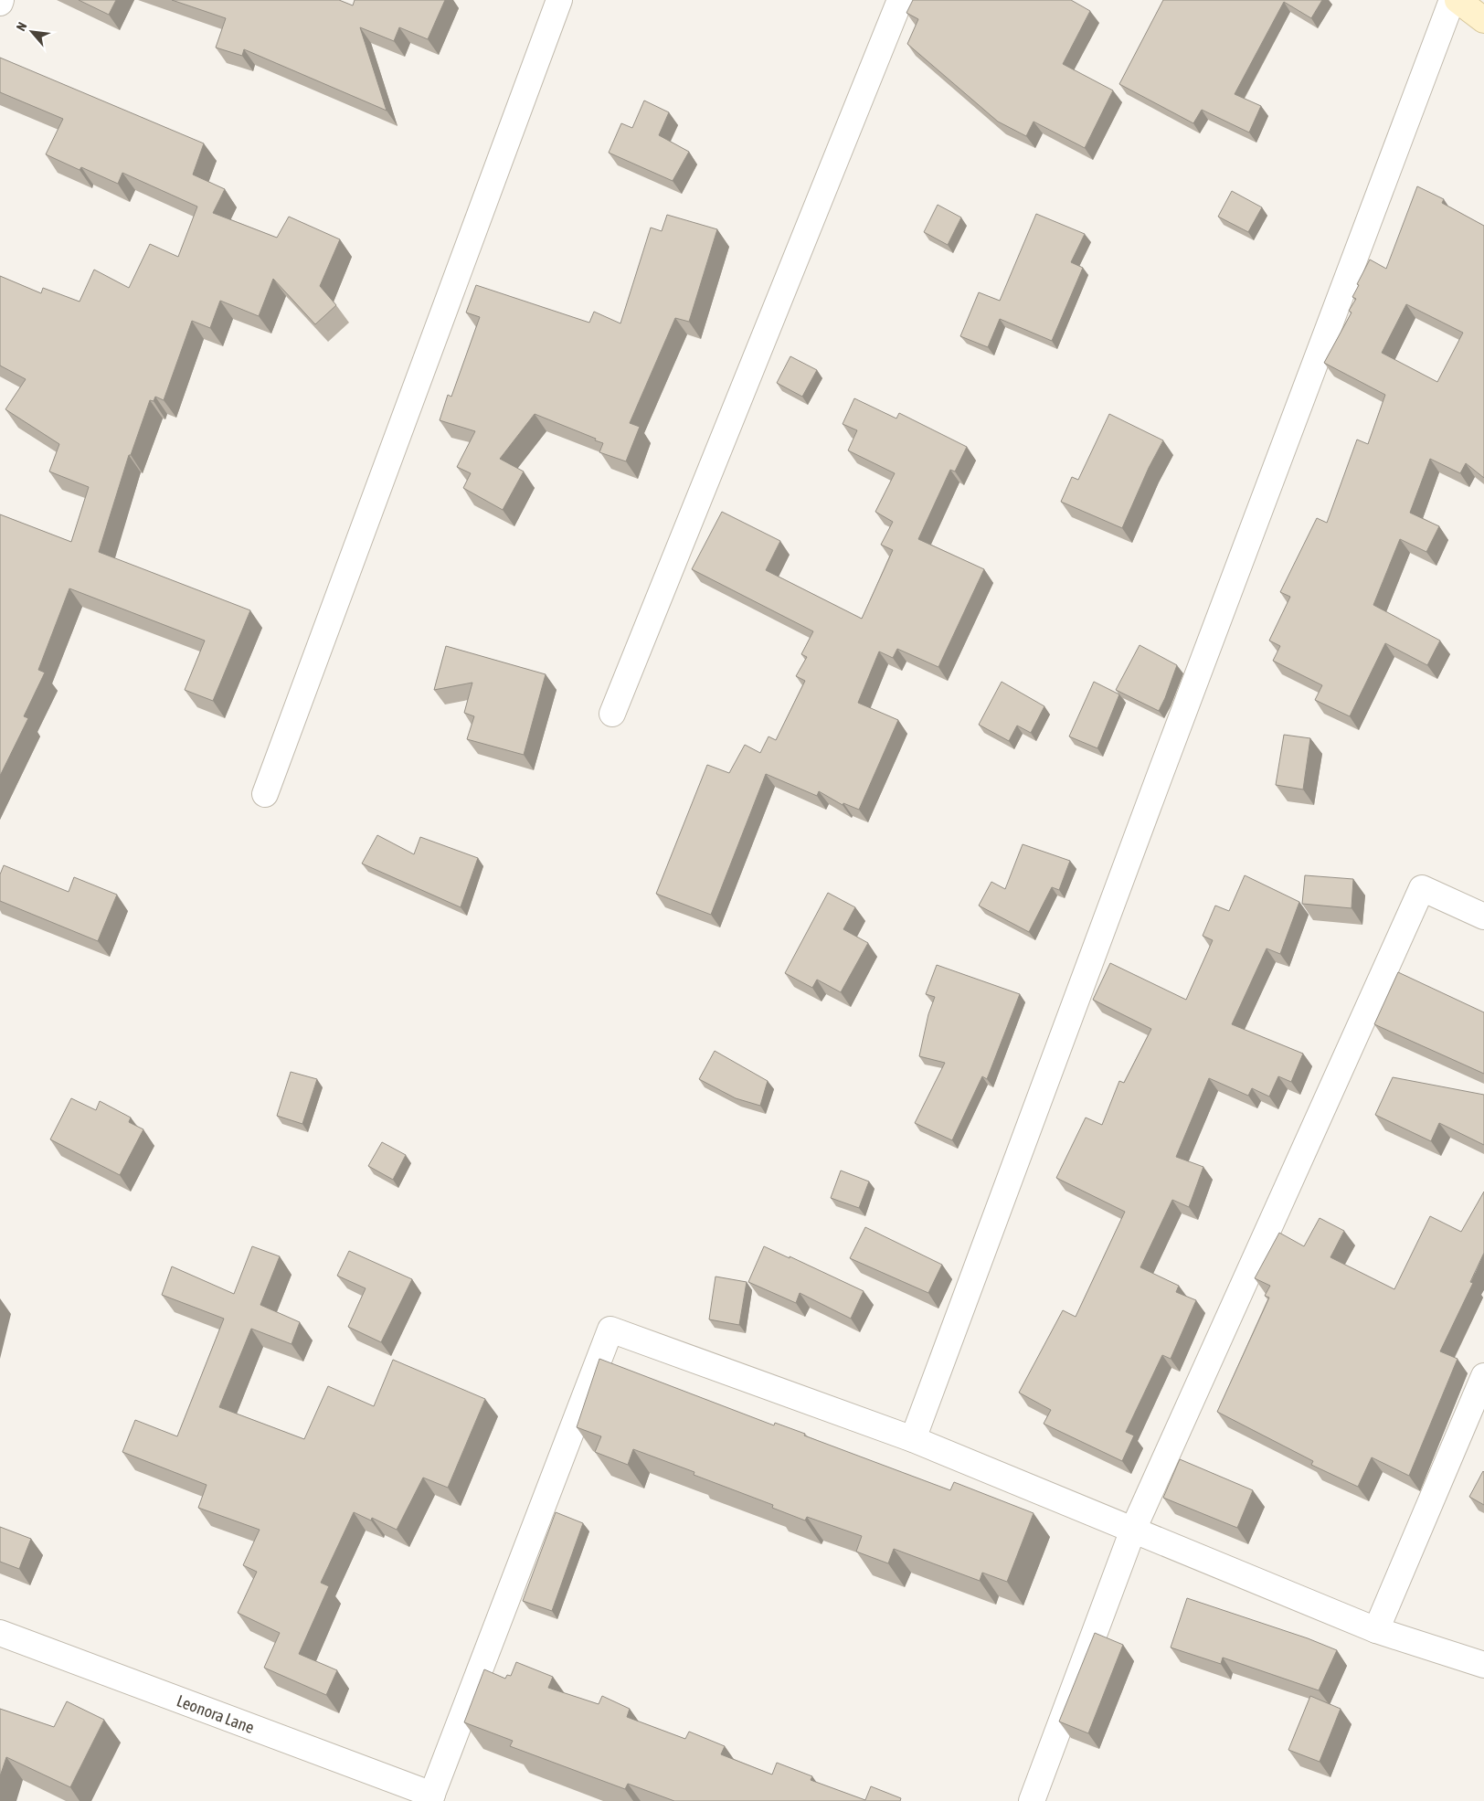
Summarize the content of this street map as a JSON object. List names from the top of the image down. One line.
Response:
{"streets":{"street":["Leonora Lane"]},"north":"top left"}
